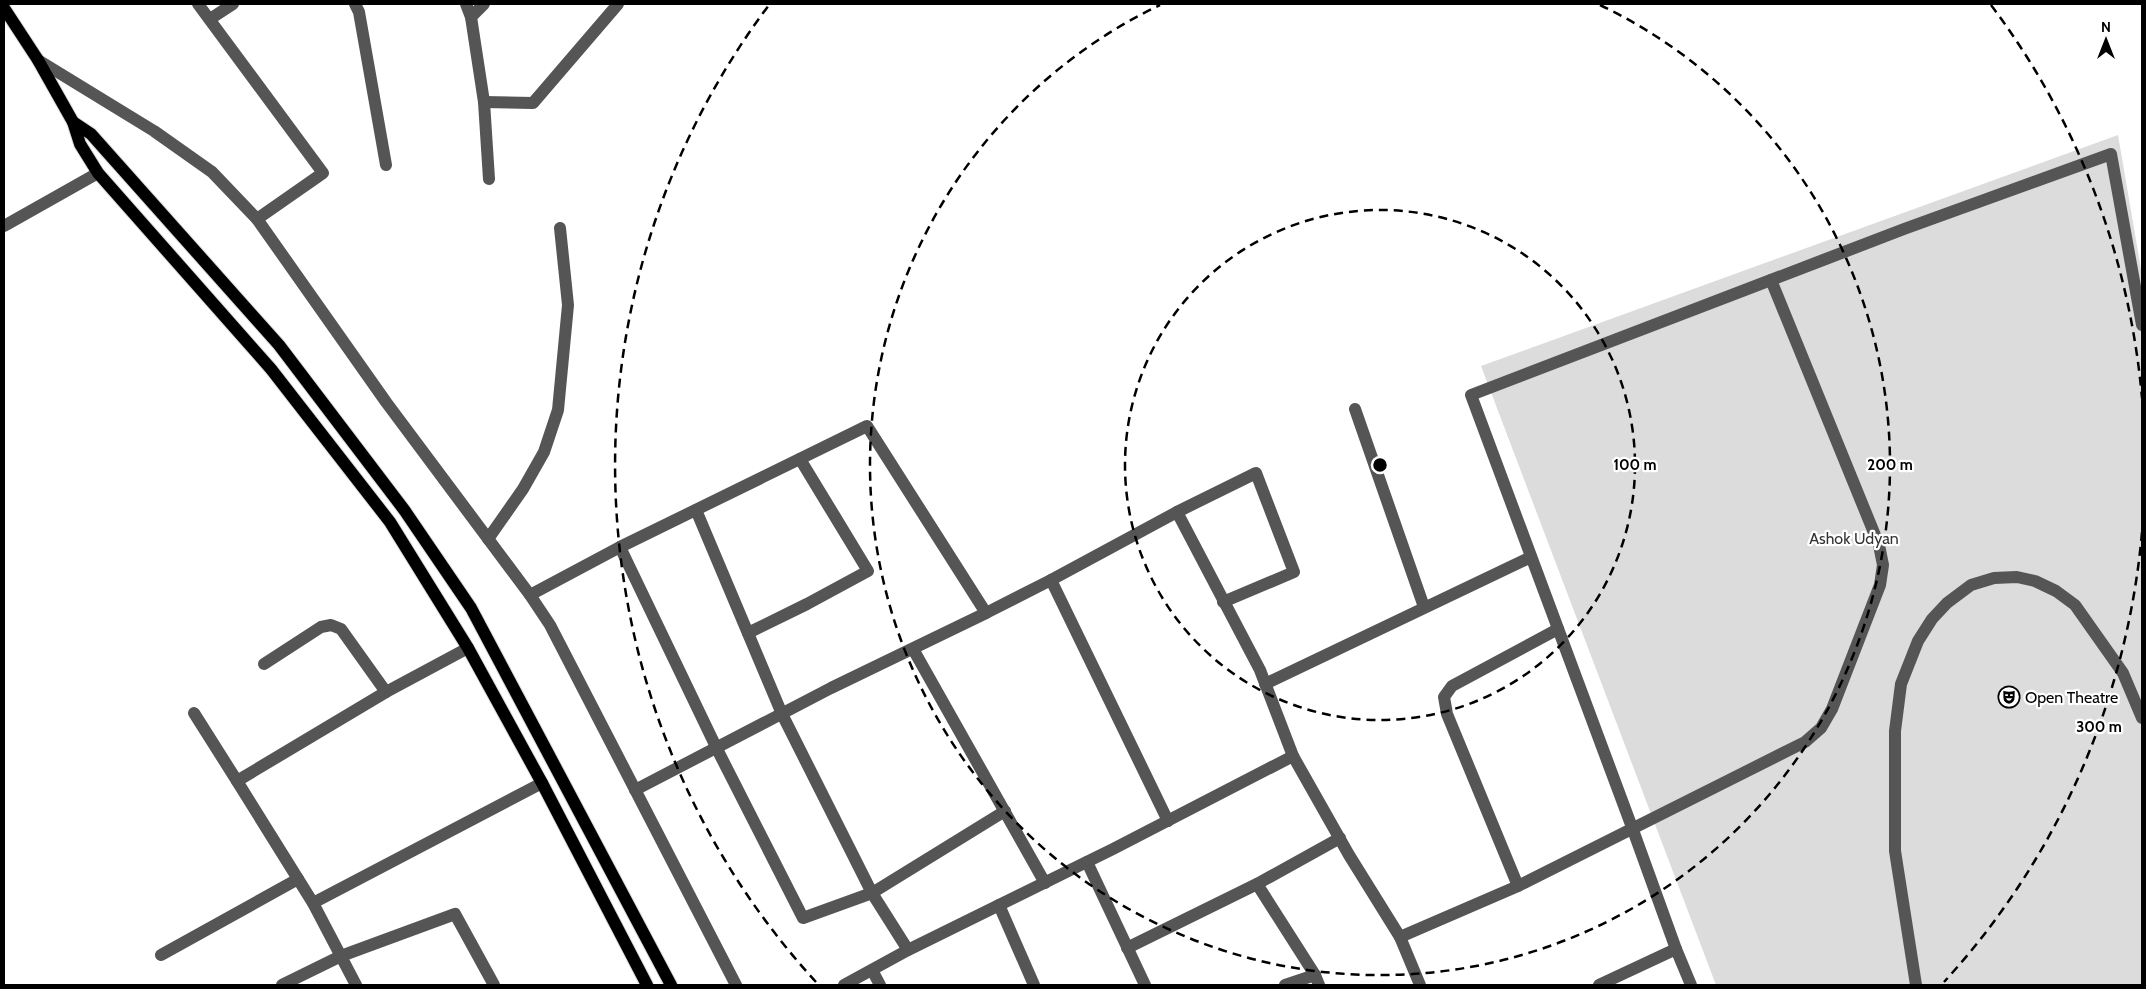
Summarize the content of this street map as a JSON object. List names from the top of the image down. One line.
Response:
{"parks":["Ashok Udyan"],"places":{"theatre":["Open Theatre"]},"north":"top","rings":["100 m","200 m","300 m"]}
